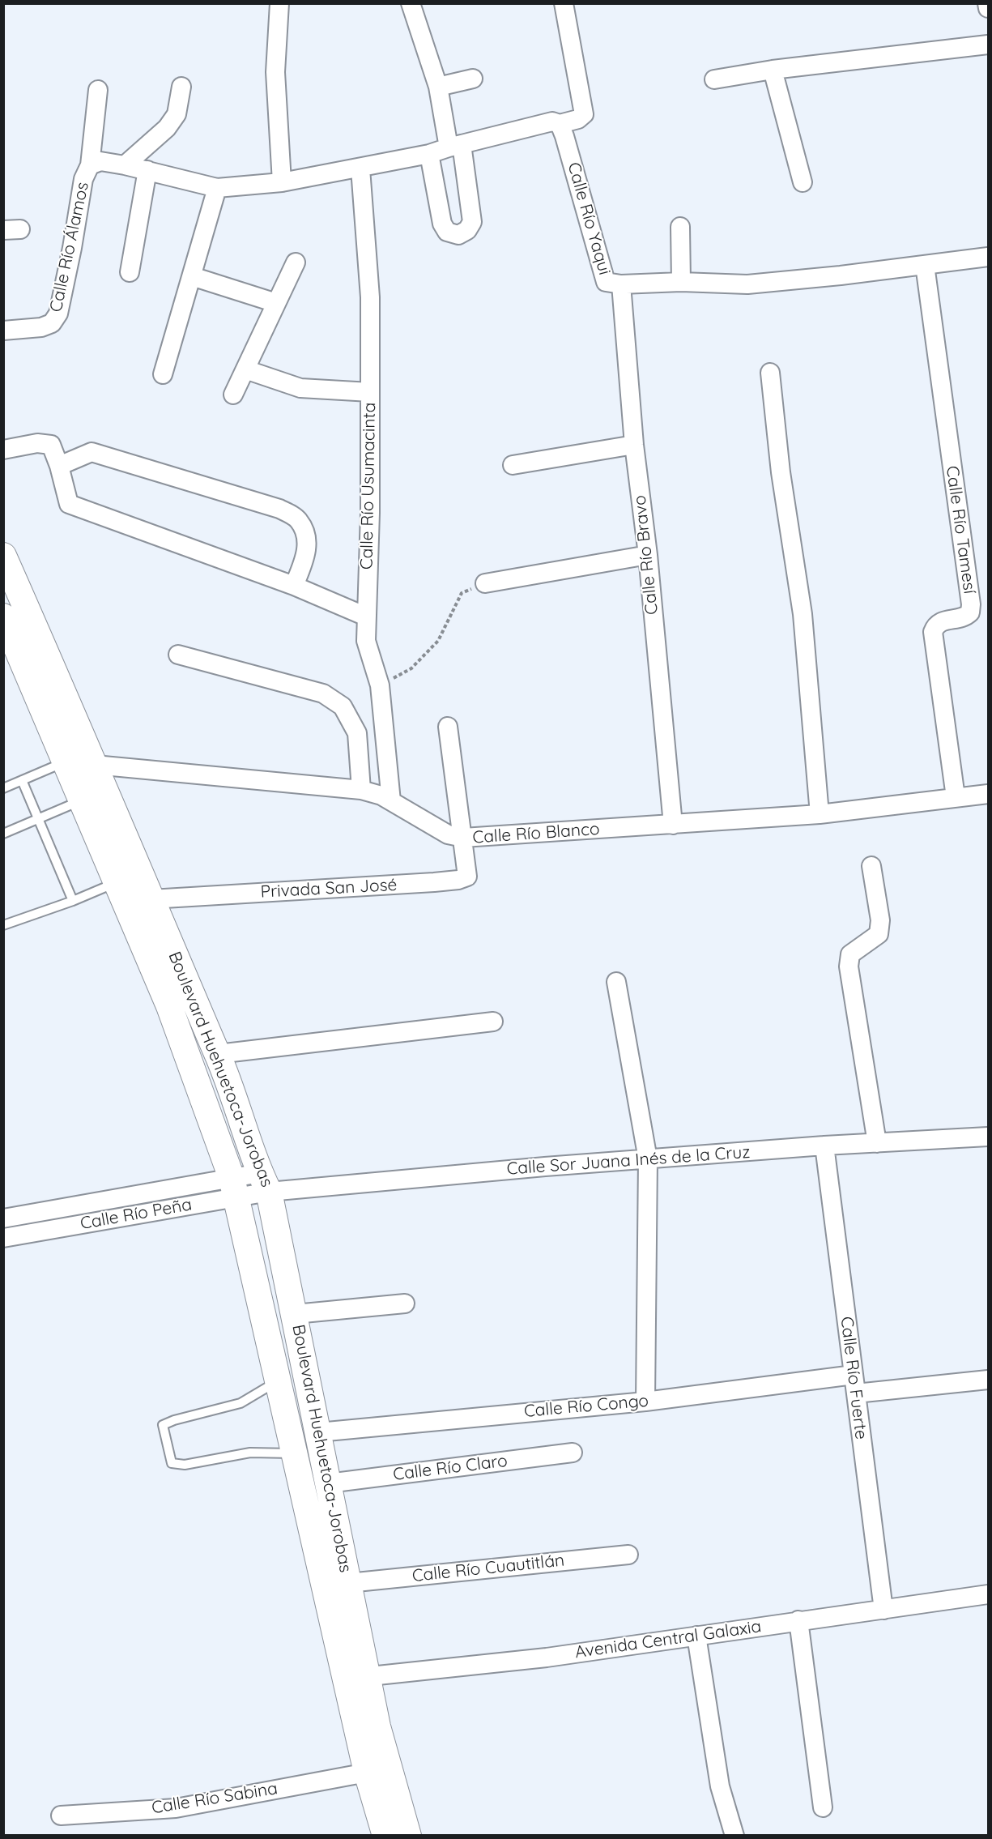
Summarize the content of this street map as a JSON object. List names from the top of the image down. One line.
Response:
{"streets":{"main road":["Boulevard Huehuetoca-Jorobas"],"street":["Calle Río Yaqui","Calle Río Álamos","Calle Río Usumacinta","Calle Río Tamesí","Calle Río Bravo","Calle Río Blanco","Privada San José","Calle Sor Juana Inés de la Cruz","Calle Río Peña","Calle Río Fuerte","Calle Río Congo","Calle Río Claro","Calle Río Cuautitlán","Avenida Central Galaxia","Calle Río Sabina"]},"crossings":[["Calle Río Yaqui","Calle Río Tamesí"],["Calle Río Yaqui","Calle Río Bravo"],["Calle Río Usumacinta","Calle Río Blanco"],["Calle Río Tamesí","Calle Río Blanco"],["Calle Río Bravo","Calle Río Blanco"],["Calle Río Blanco","Privada San José"],["Calle Río Blanco","Boulevard Huehuetoca-Jorobas"],["Privada San José","Boulevard Huehuetoca-Jorobas"],["Boulevard Huehuetoca-Jorobas","Calle Sor Juana Inés de la Cruz"],["Boulevard Huehuetoca-Jorobas","Calle Río Peña"],["Boulevard Huehuetoca-Jorobas","Calle Río Congo"],["Boulevard Huehuetoca-Jorobas","Calle Río Claro"],["Boulevard Huehuetoca-Jorobas","Calle Río Cuautitlán"],["Boulevard Huehuetoca-Jorobas","Avenida Central Galaxia"],["Boulevard Huehuetoca-Jorobas","Calle Río Sabina"],["Calle Sor Juana Inés de la Cruz","Calle Río Peña"],["Calle Sor Juana Inés de la Cruz","Calle Río Fuerte"],["Calle Río Fuerte","Calle Río Congo"],["Calle Río Fuerte","Avenida Central Galaxia"]]}
